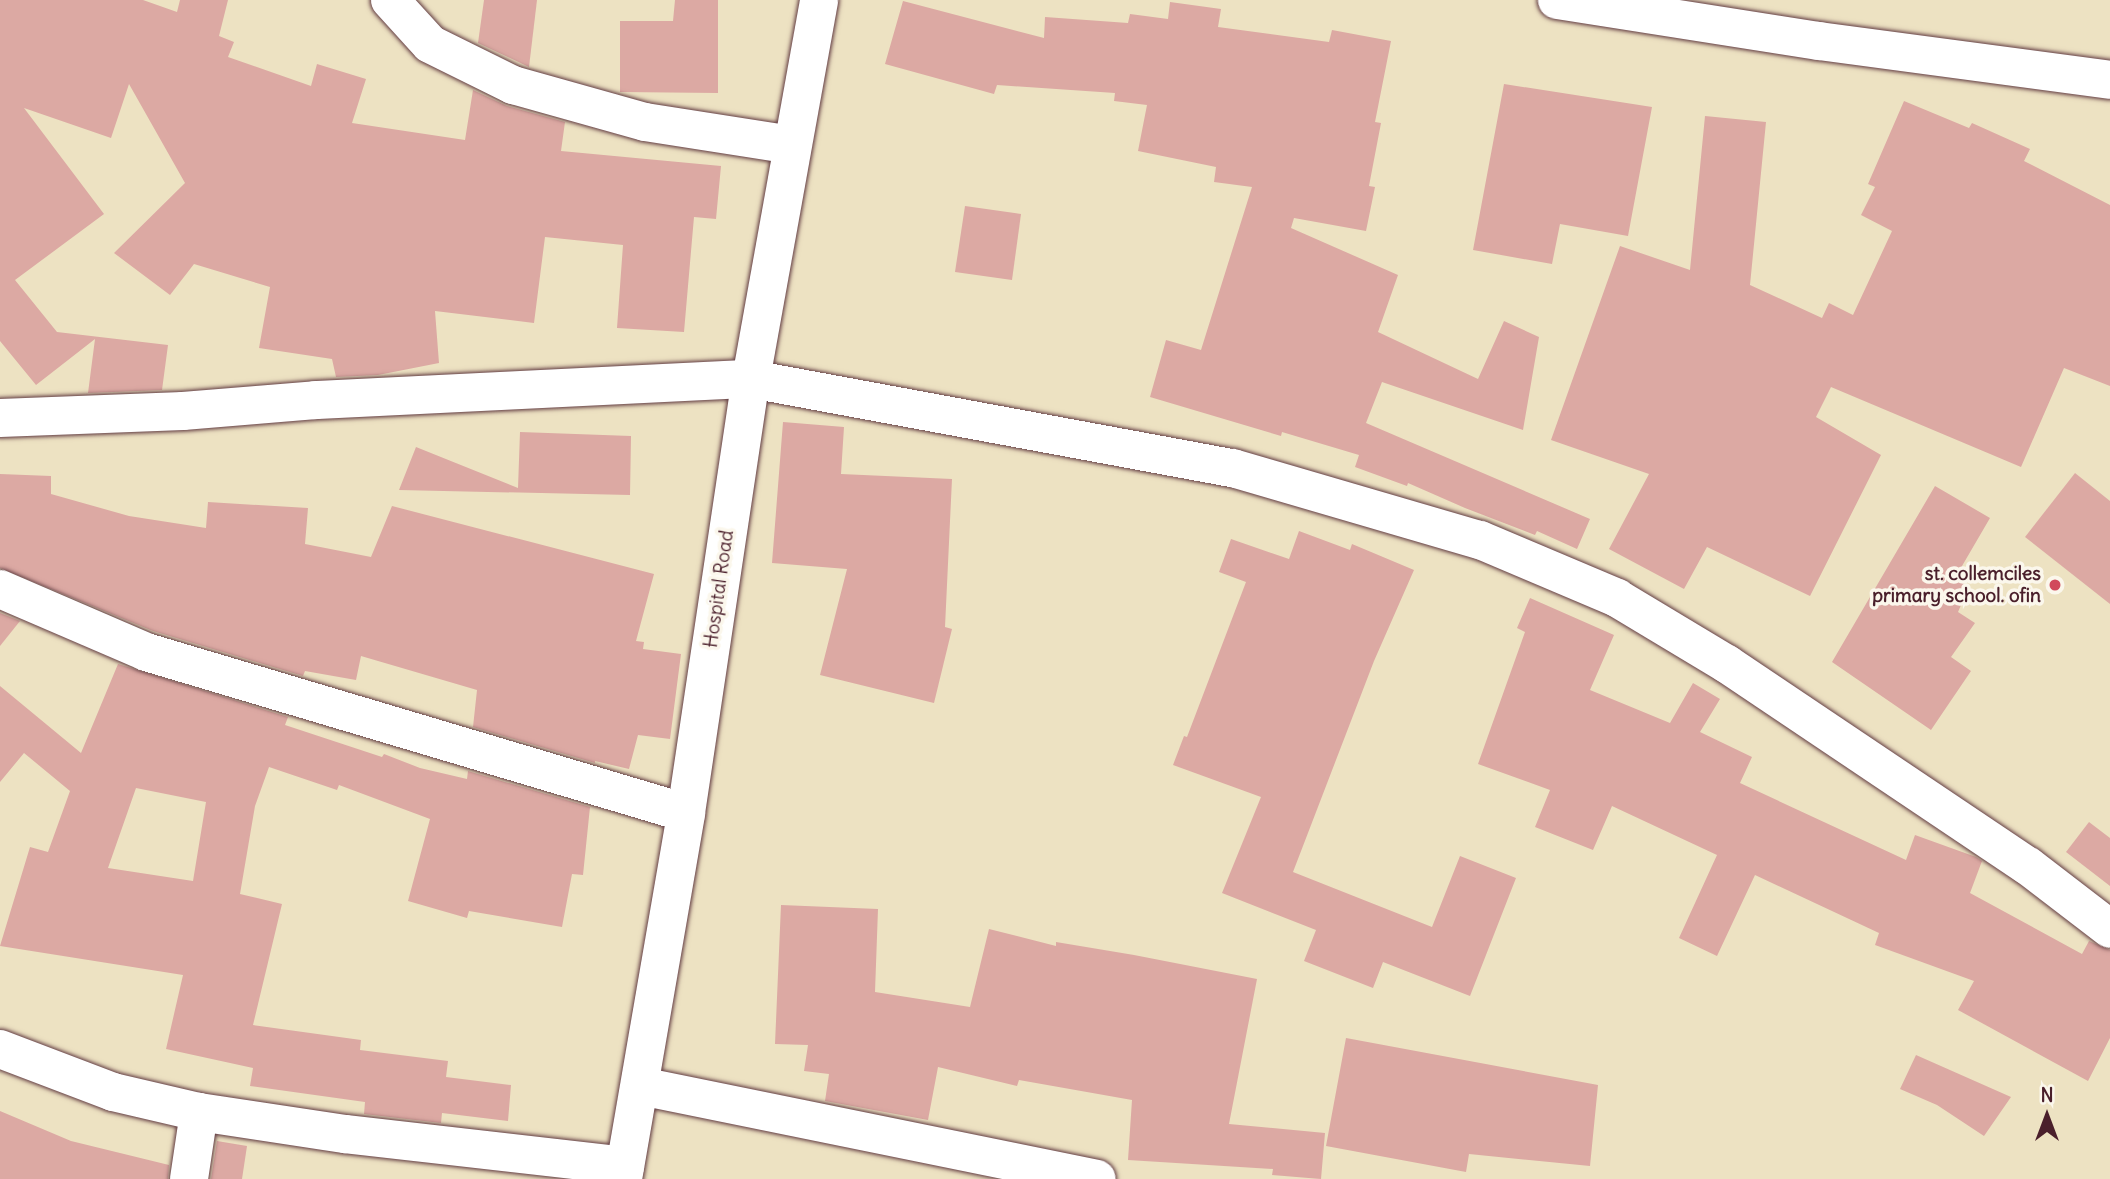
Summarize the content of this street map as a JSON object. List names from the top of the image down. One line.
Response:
{"streets":{"street":["Hospital Road"]},"places":["st. collemciles primary school. ofin"],"north":"top"}
